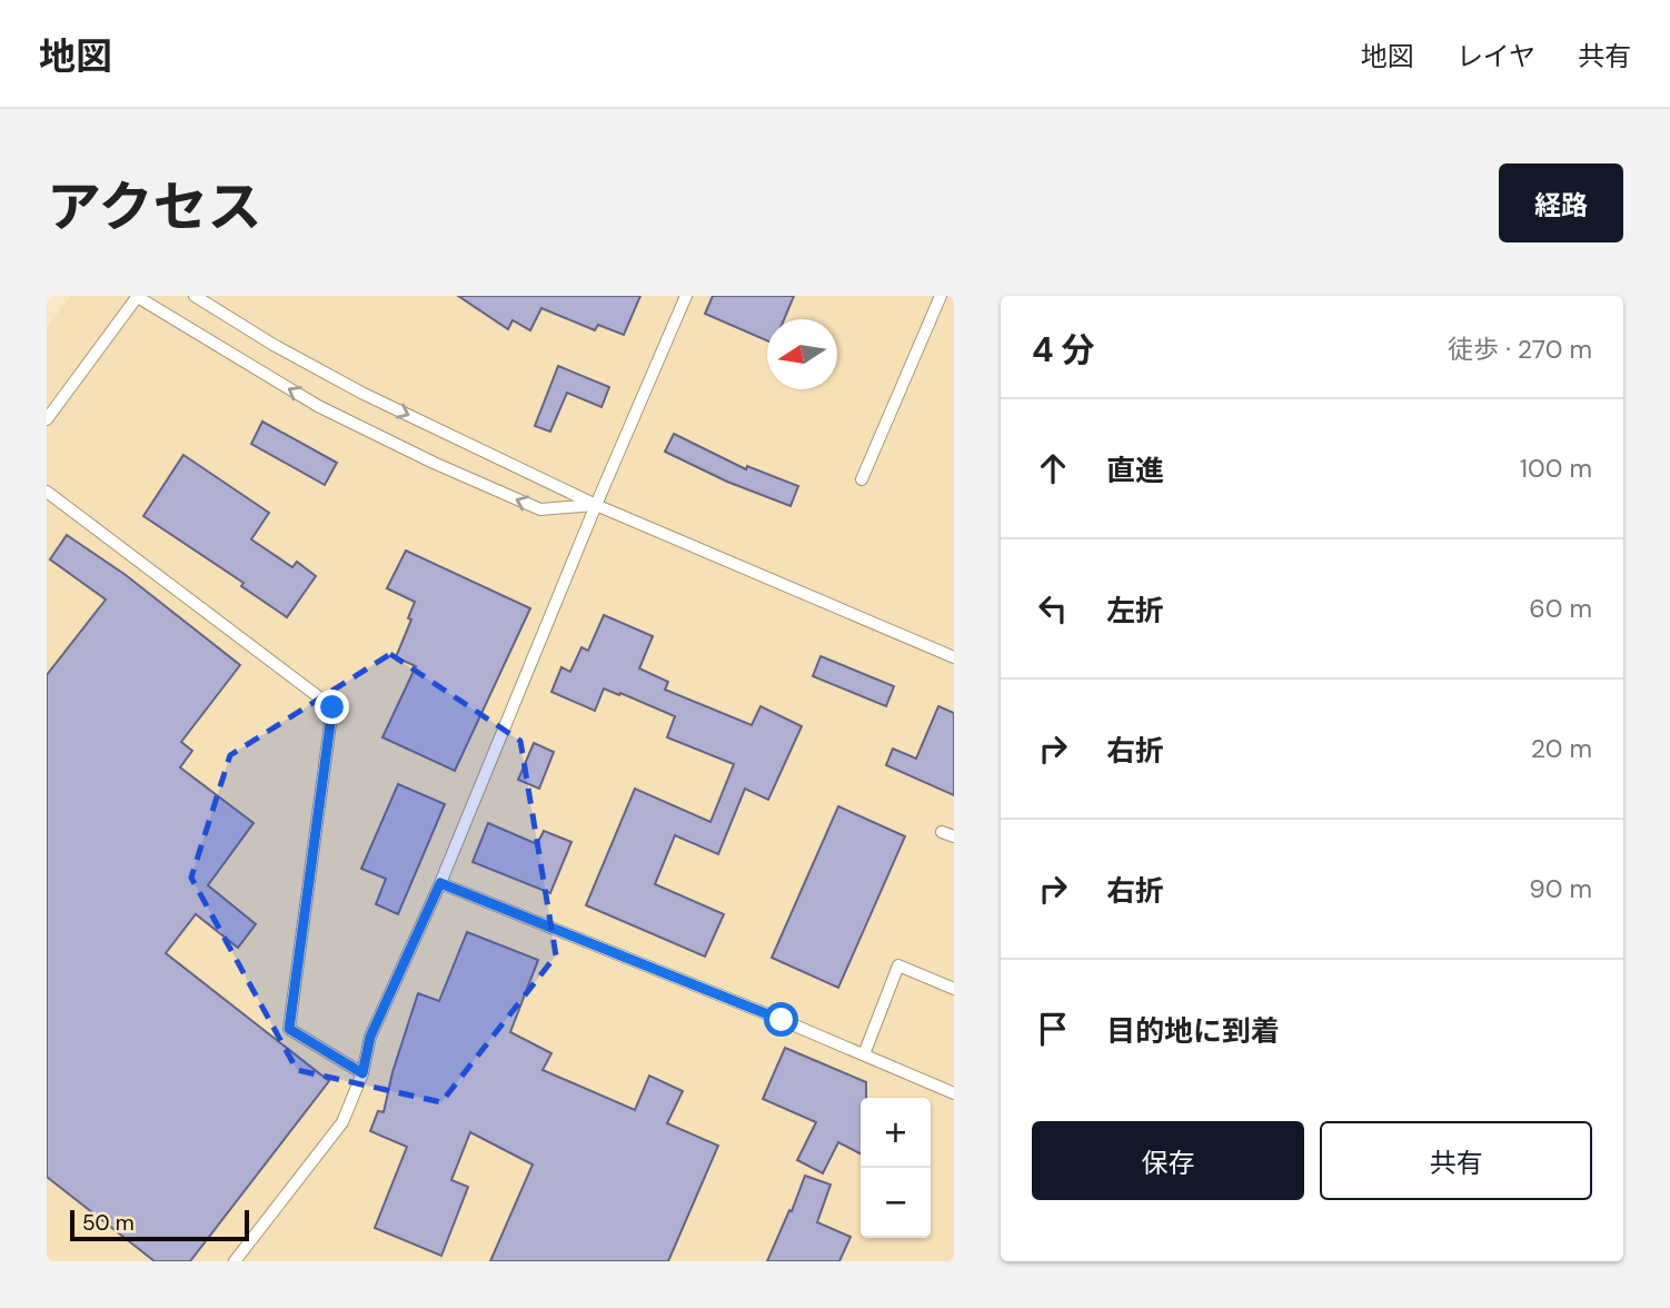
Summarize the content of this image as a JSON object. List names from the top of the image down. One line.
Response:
{"scale_bar":"50 m","north":"left","page":{"header":"地図","nav":["地図","レイヤ","共有"],"title":"アクセス","buttons":["経路",["保存","共有"]],"heading":["4 分","徒歩 · 270 m"],"list":[["直進","100 m"],["左折","60 m"],["右折","20 m"],["右折","90 m"],"目的地に到着"],"map_buttons":["+","−"],"scale":"50 m"}}
